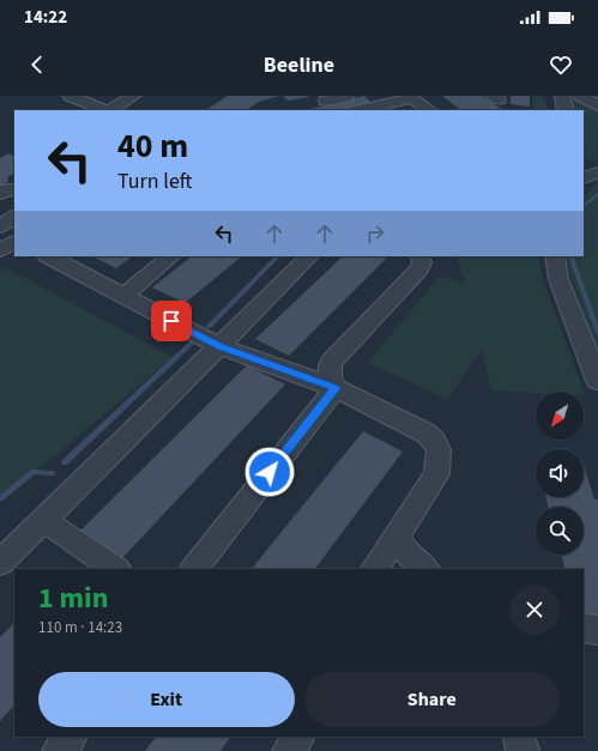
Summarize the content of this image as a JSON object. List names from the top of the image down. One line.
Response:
{"north":"bottom left","page":{"status":"14:22","header":"Beeline","turn":["40 m","Turn left"],"heading":["1 min","110 m · 14:23"],"buttons":["Exit","Share"]}}
